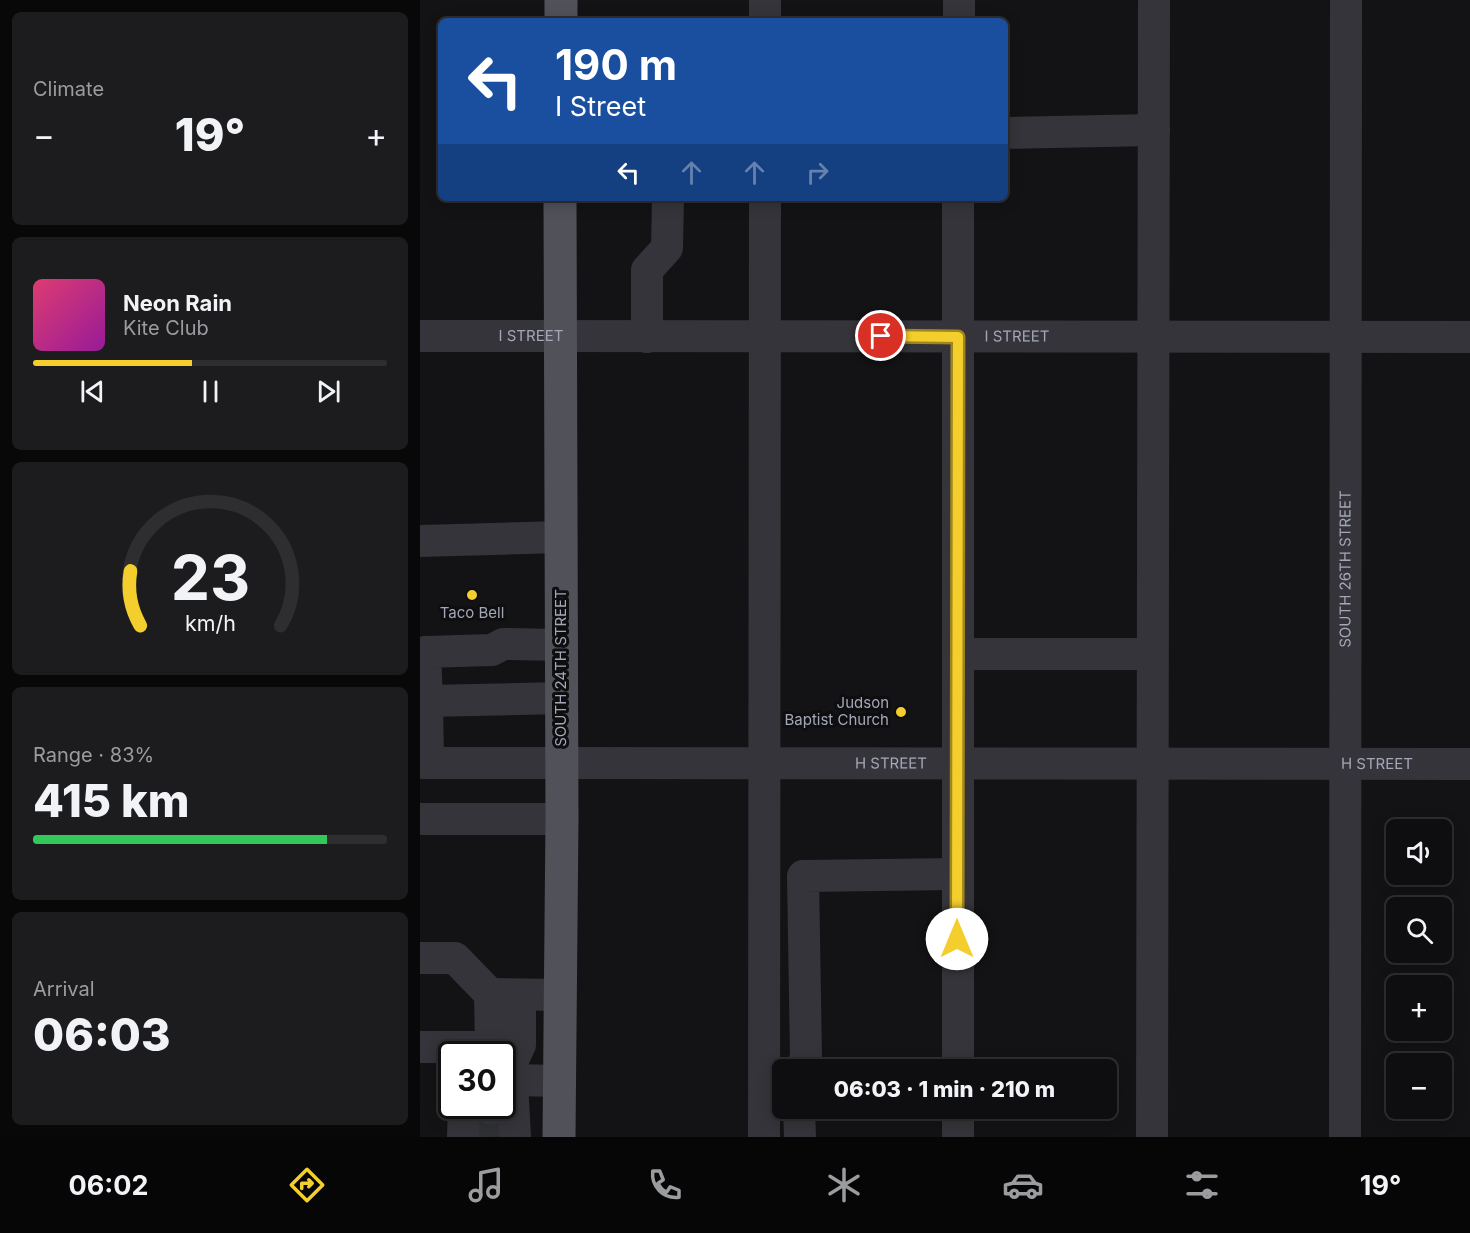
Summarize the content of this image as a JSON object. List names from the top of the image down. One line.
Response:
{"streets":{"main road":["SOUTH 24TH STREET"],"street":["I STREET","SOUTH 26TH STREET","H STREET"]},"crossings":[["I STREET","SOUTH 26TH STREET"],["I STREET","SOUTH 24TH STREET"],["SOUTH 26TH STREET","H STREET"],["SOUTH 24TH STREET","H STREET"]],"places":["Taco Bell","Judson Baptist Church"],"page":{"tile":["Climate",["Range · 83%","415 km"],["Arrival","06:03"]],"turn":["190 m","I Street"],"heat":["−","19°","+"],"song":["Neon Rain","Kite Club"],"map_buttons":["+","−"],"limit":"30","trip":"06:03 · 1 min · 210 m","tabs":["06:02","19°"],"gauge":["23","km/h"]}}
